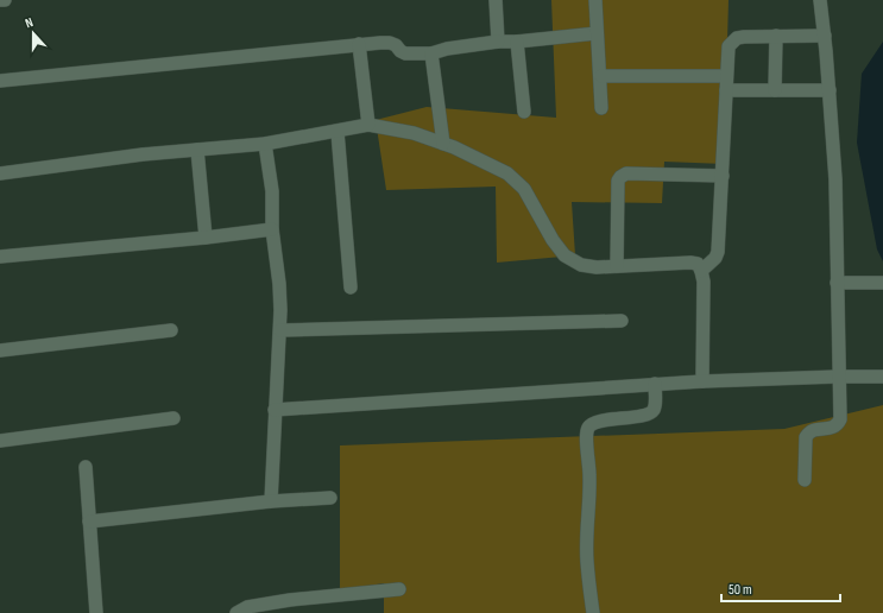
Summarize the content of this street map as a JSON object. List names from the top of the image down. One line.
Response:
{"scale_bar":"50 m","north":"top"}
